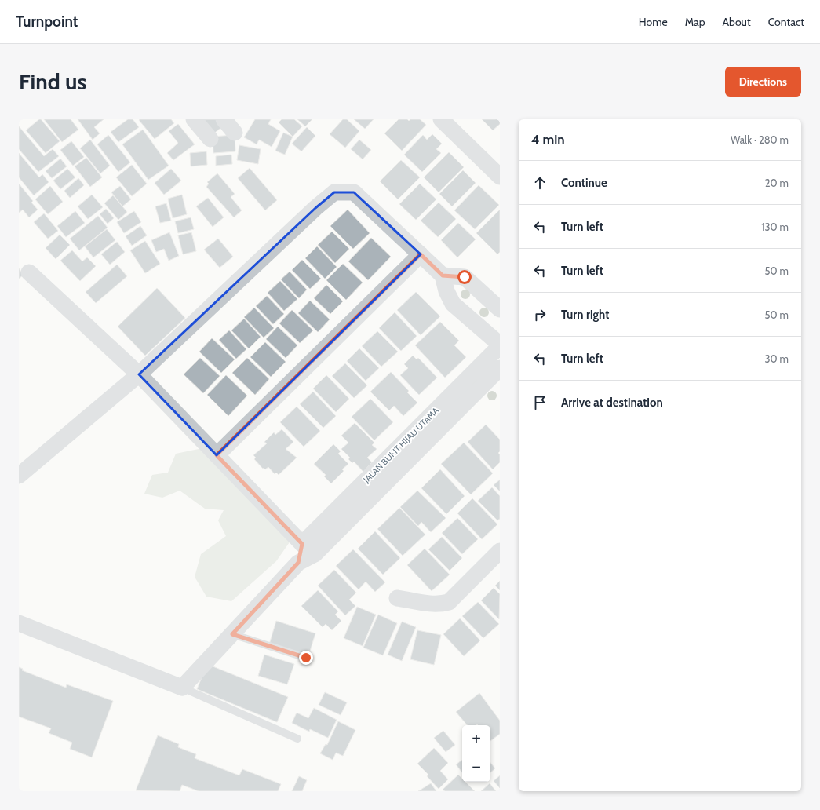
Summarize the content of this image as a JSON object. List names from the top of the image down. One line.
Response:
{"streets":{"street":["JALAN BUKIT HIJAU UTAMA"]},"page":{"header":"Turnpoint","nav":["Home","Map","About","Contact"],"buttons":"Directions","title":"Find us","heading":["4 min","Walk · 280 m"],"list":[["Continue","20 m"],["Turn left","130 m"],["Turn left","50 m"],["Turn right","50 m"],["Turn left","30 m"],"Arrive at destination"],"map_buttons":["+","−"]}}
